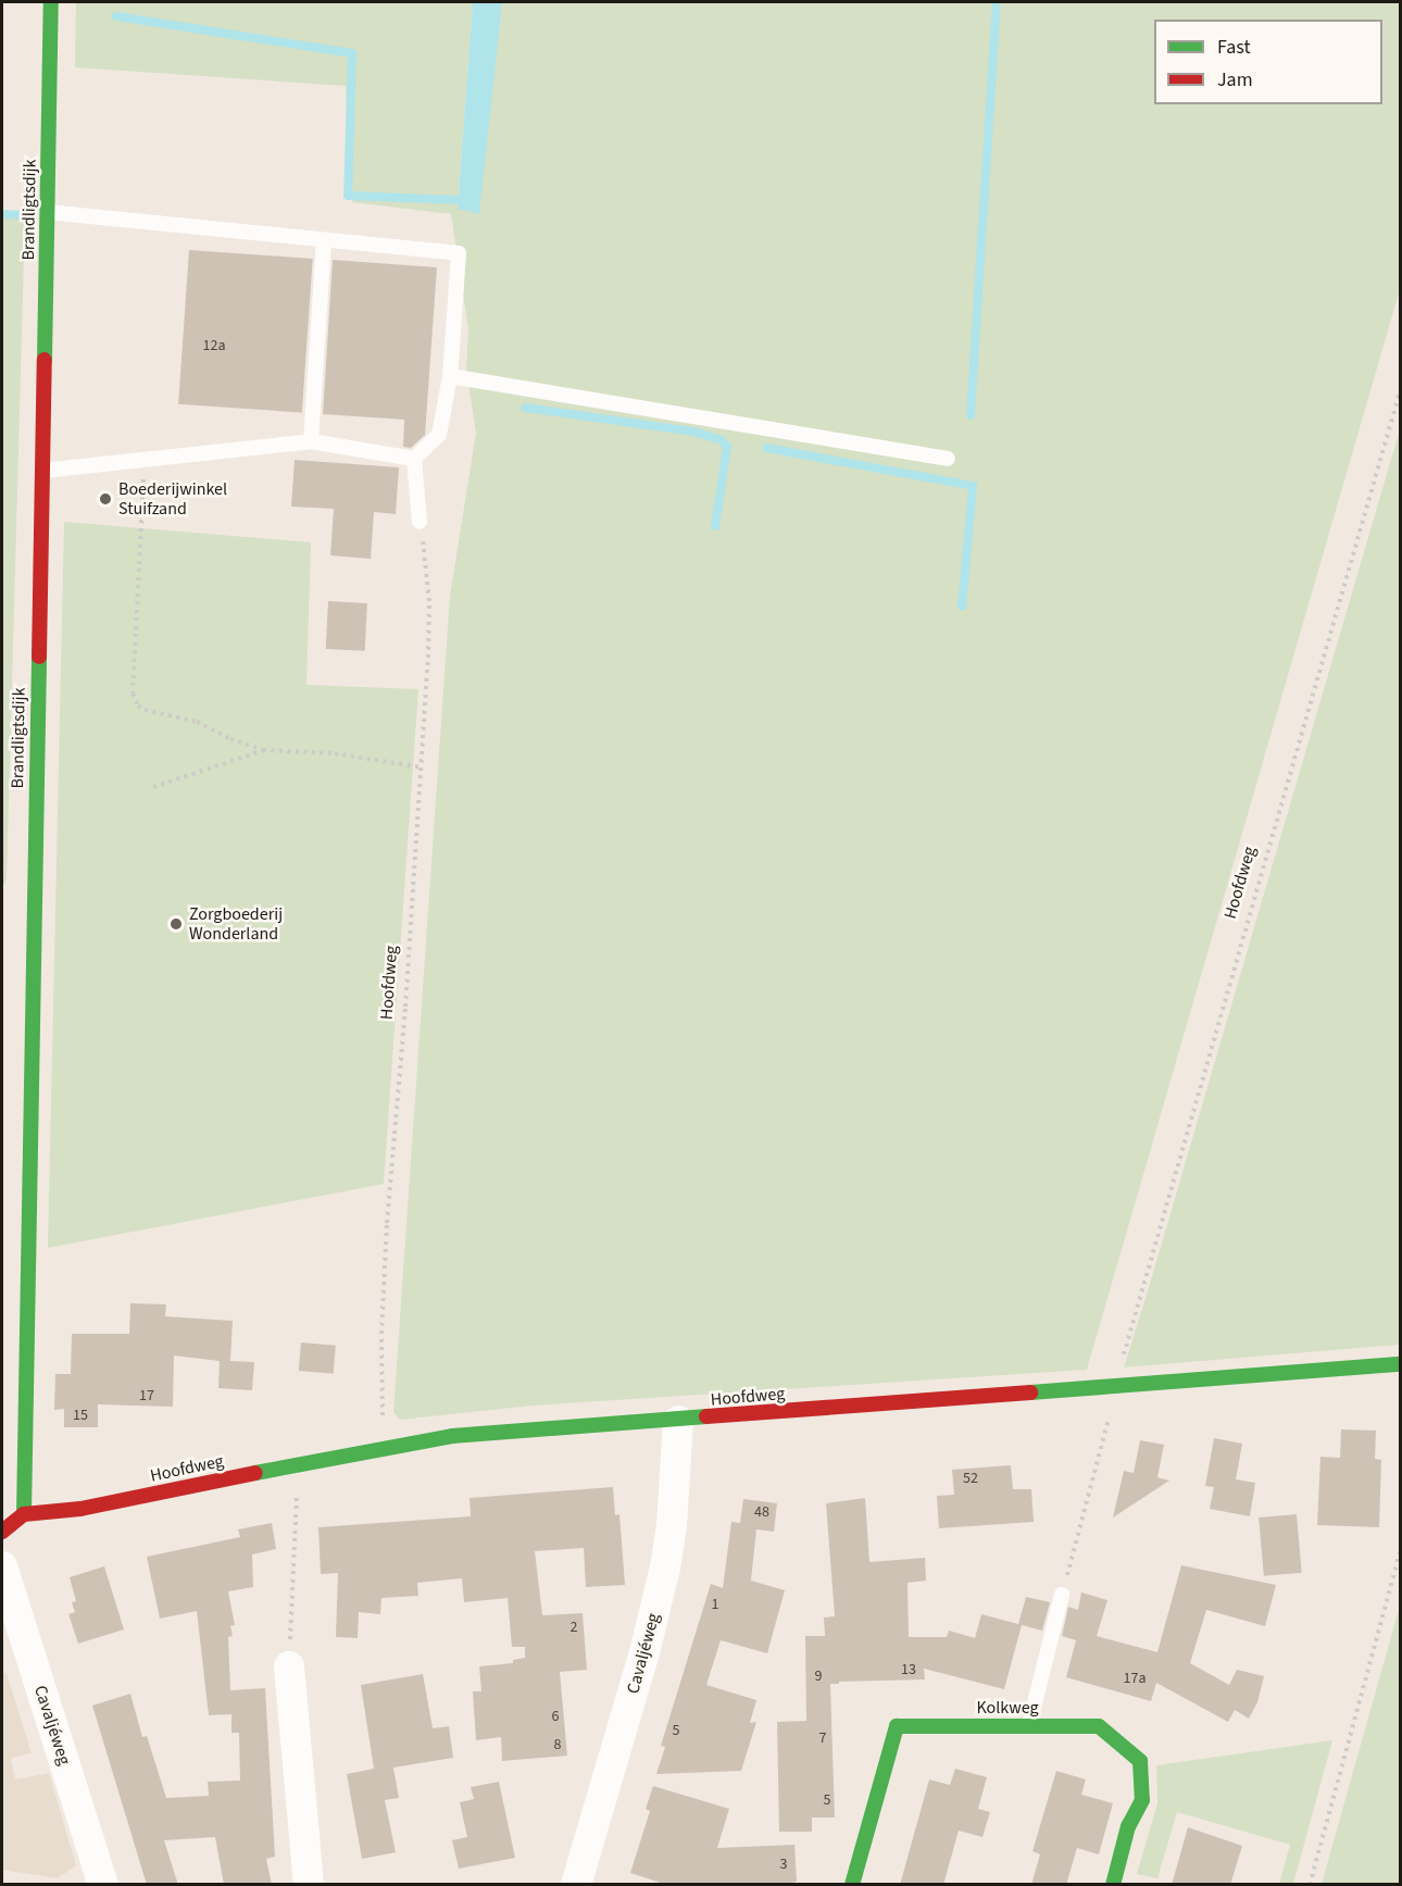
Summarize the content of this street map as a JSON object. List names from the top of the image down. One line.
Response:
{"streets":{"street":["Brandligtsdijk","Hoofdweg","Cavaljéweg","Kolkweg"]},"crossings":[["Brandligtsdijk","Hoofdweg"],["Hoofdweg","Cavaljéweg"]],"places":["Boederijwinkel Stuifzand","Zorgboederij Wonderland"],"house_numbers":["12a","17","15","52","48","1","2","13","9","17a","6","5","7","8","5","3"],"legend":["Fast","Jam"]}
